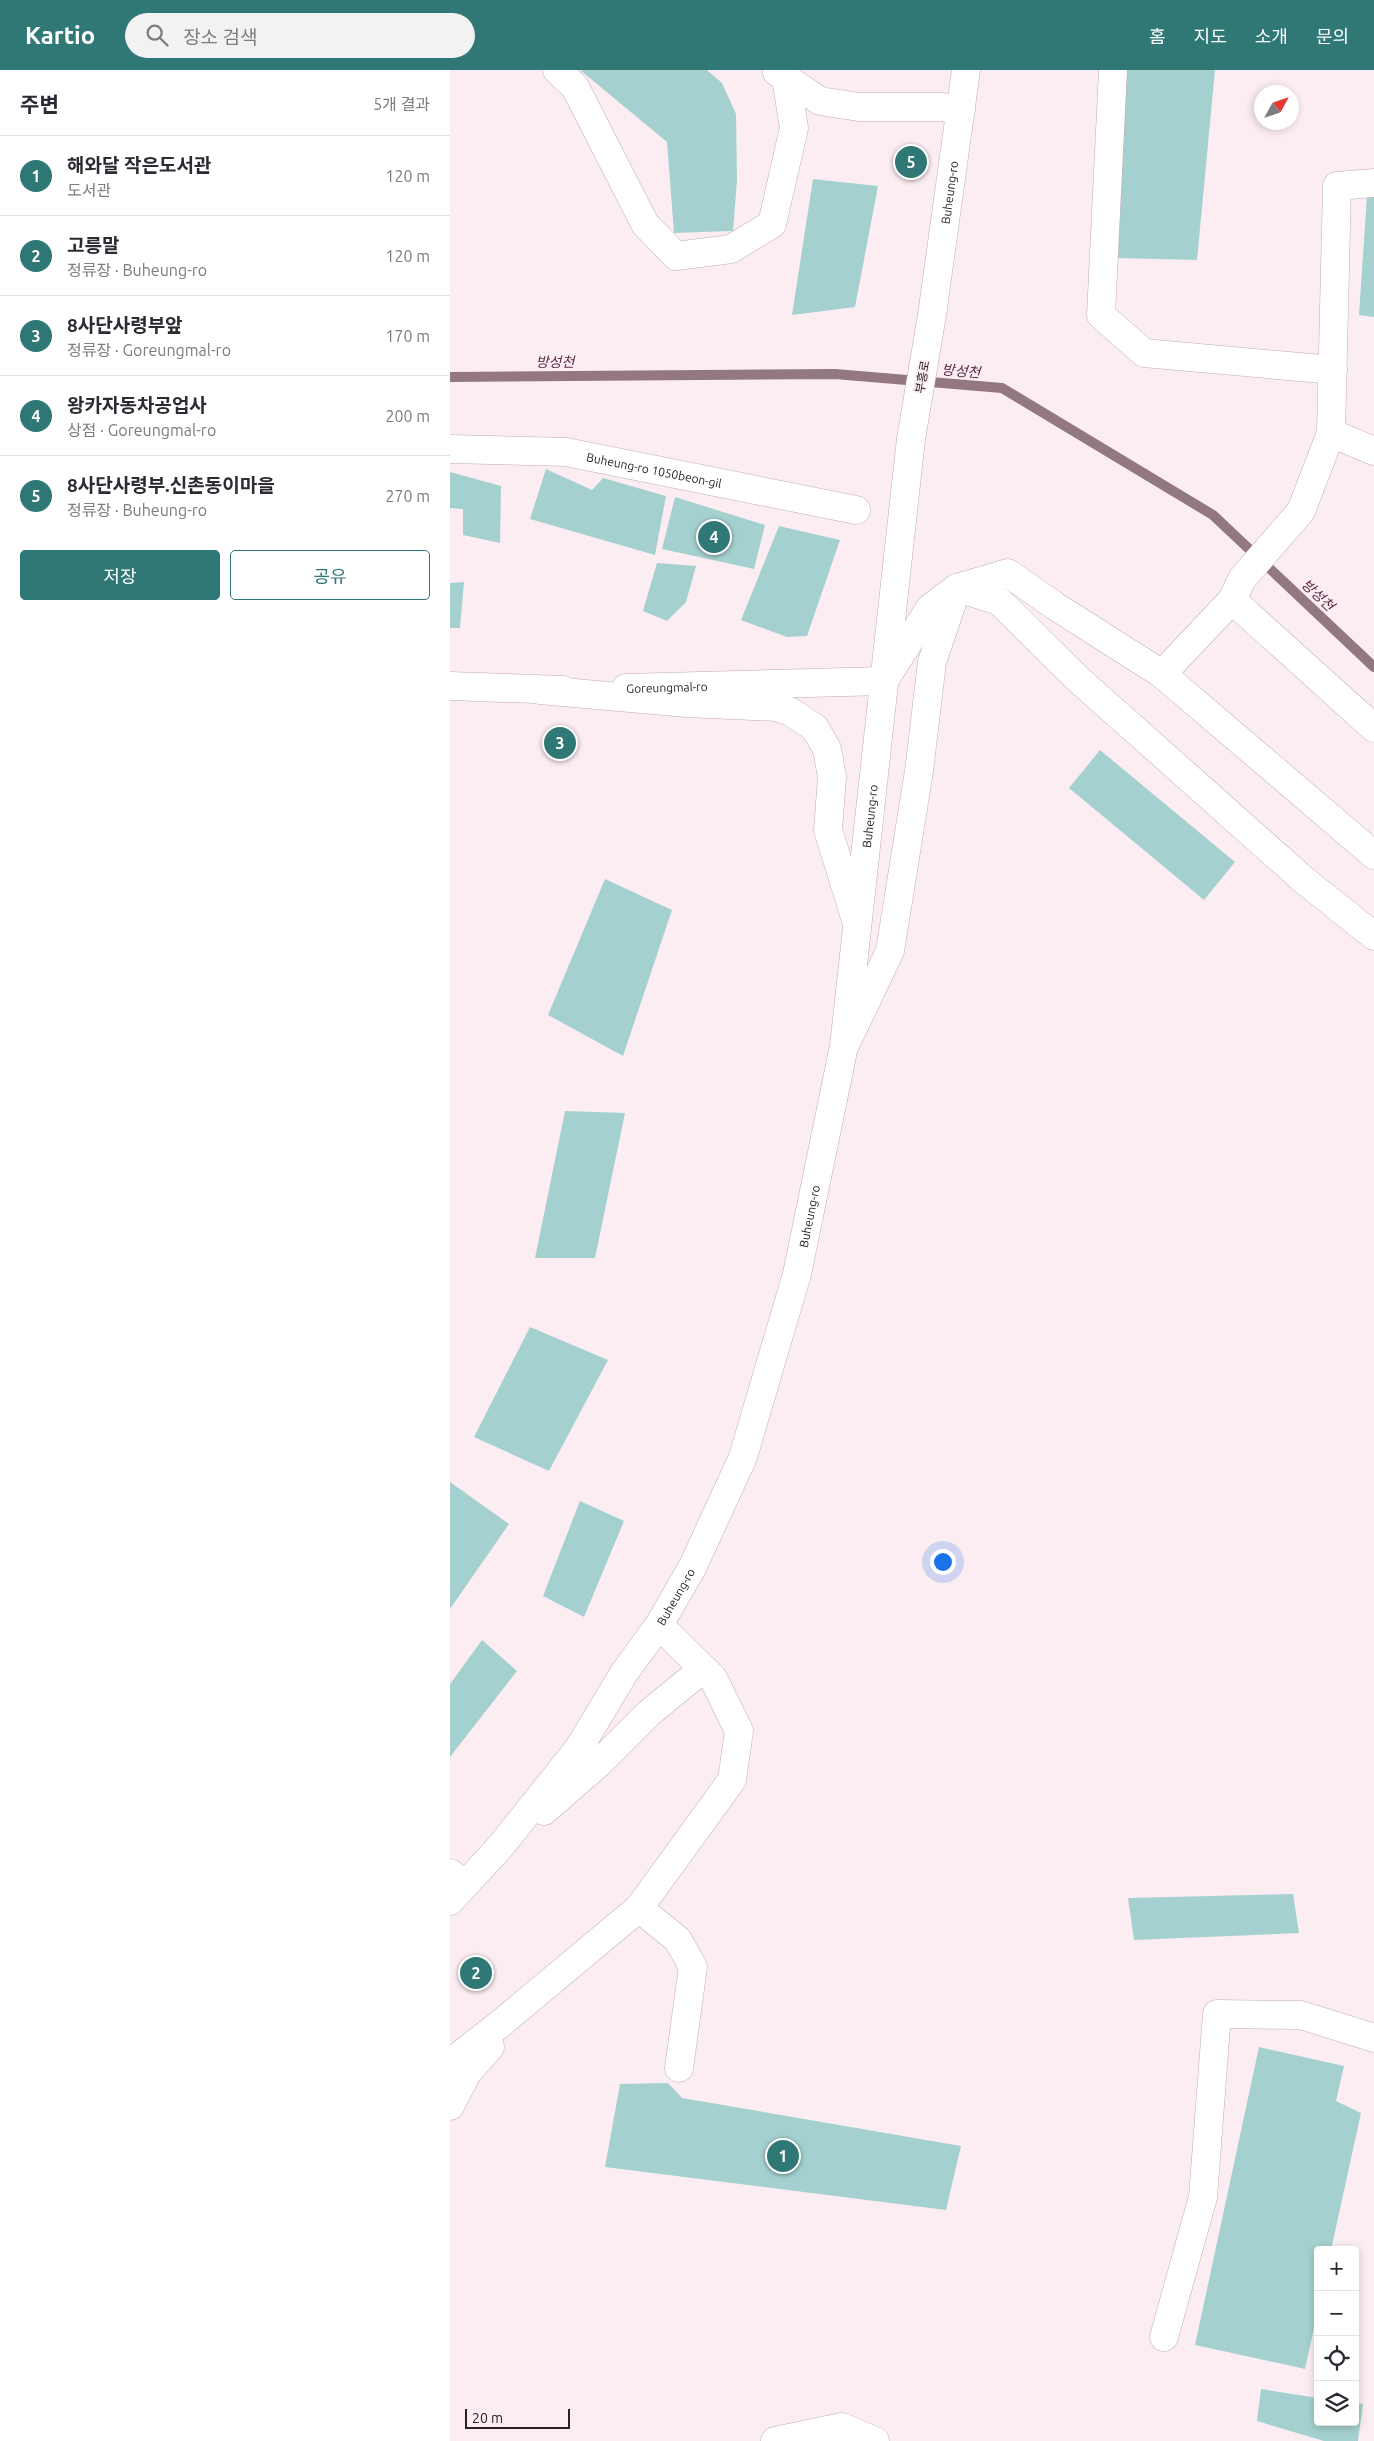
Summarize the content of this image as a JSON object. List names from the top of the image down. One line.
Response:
{"streets":{"main road":["Buheung-ro","부흥로","Buheung-ro 1050beon-gil","Goreungmal-ro"]},"crossings":[["Buheung-ro","부흥로"],["Buheung-ro","Goreungmal-ro"]],"water":["방성천"],"scale_bar":"20 m","north":"top right","page":{"header":"Kartio","search":"장소 검색","nav":["홈","지도","소개","문의"],"heading":["주변","5개 결과"],"list":[{"mark":"1","name":"해와달 작은도서관","note":"도서관","value":"120 m"},{"mark":"2","name":"고릉말","note":"정류장 · Buheung-ro","value":"120 m"},{"mark":"3","name":"8사단사령부앞","note":"정류장 · Goreungmal-ro","value":"170 m"},{"mark":"4","name":"왕카자동차공업사","note":"상점 · Goreungmal-ro","value":"200 m"},{"mark":"5","name":"8사단사령부.신촌동이마을","note":"정류장 · Buheung-ro","value":"270 m"}],"pins":["5","4","3","2","1"],"buttons":["저장","공유"],"map_buttons":["+","−"],"scale":"20 m"}}
